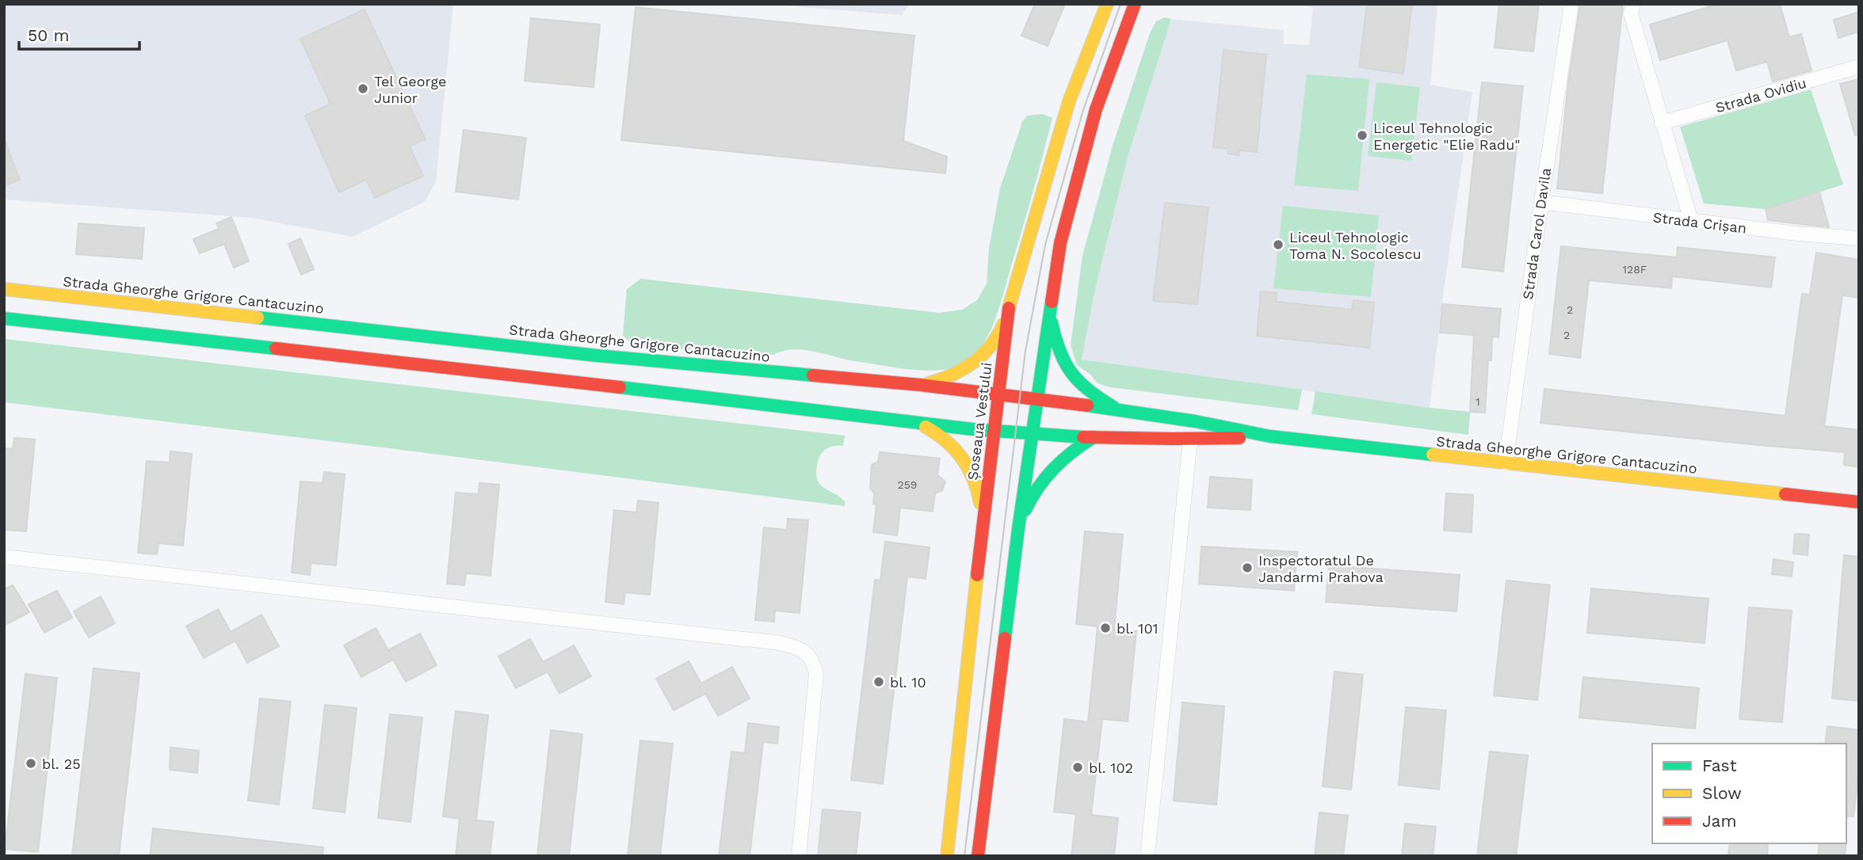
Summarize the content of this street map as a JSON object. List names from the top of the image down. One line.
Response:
{"streets":{"main road":["Strada Gheorghe Grigore Cantacuzino","Șoseaua Vestului"],"street":["Strada Ovidiu","Strada Crișan","Strada Carol Davila"]},"crossings":[["Strada Crișan","Strada Carol Davila"],["Strada Carol Davila","Strada Gheorghe Grigore Cantacuzino"],["Strada Gheorghe Grigore Cantacuzino","Șoseaua Vestului"]],"places":["Tel George Junior","Liceul Tehnologic Energetic \"Elie Radu\"","Liceul Tehnologic Toma N. Socolescu","Inspectoratul De Jandarmi Prahova","bl. 101","bl. 10","bl. 25","bl. 102"],"house_numbers":["128F","2","2","1","259"],"legend":["Fast","Slow","Jam"],"scale_bar":"50 m"}
